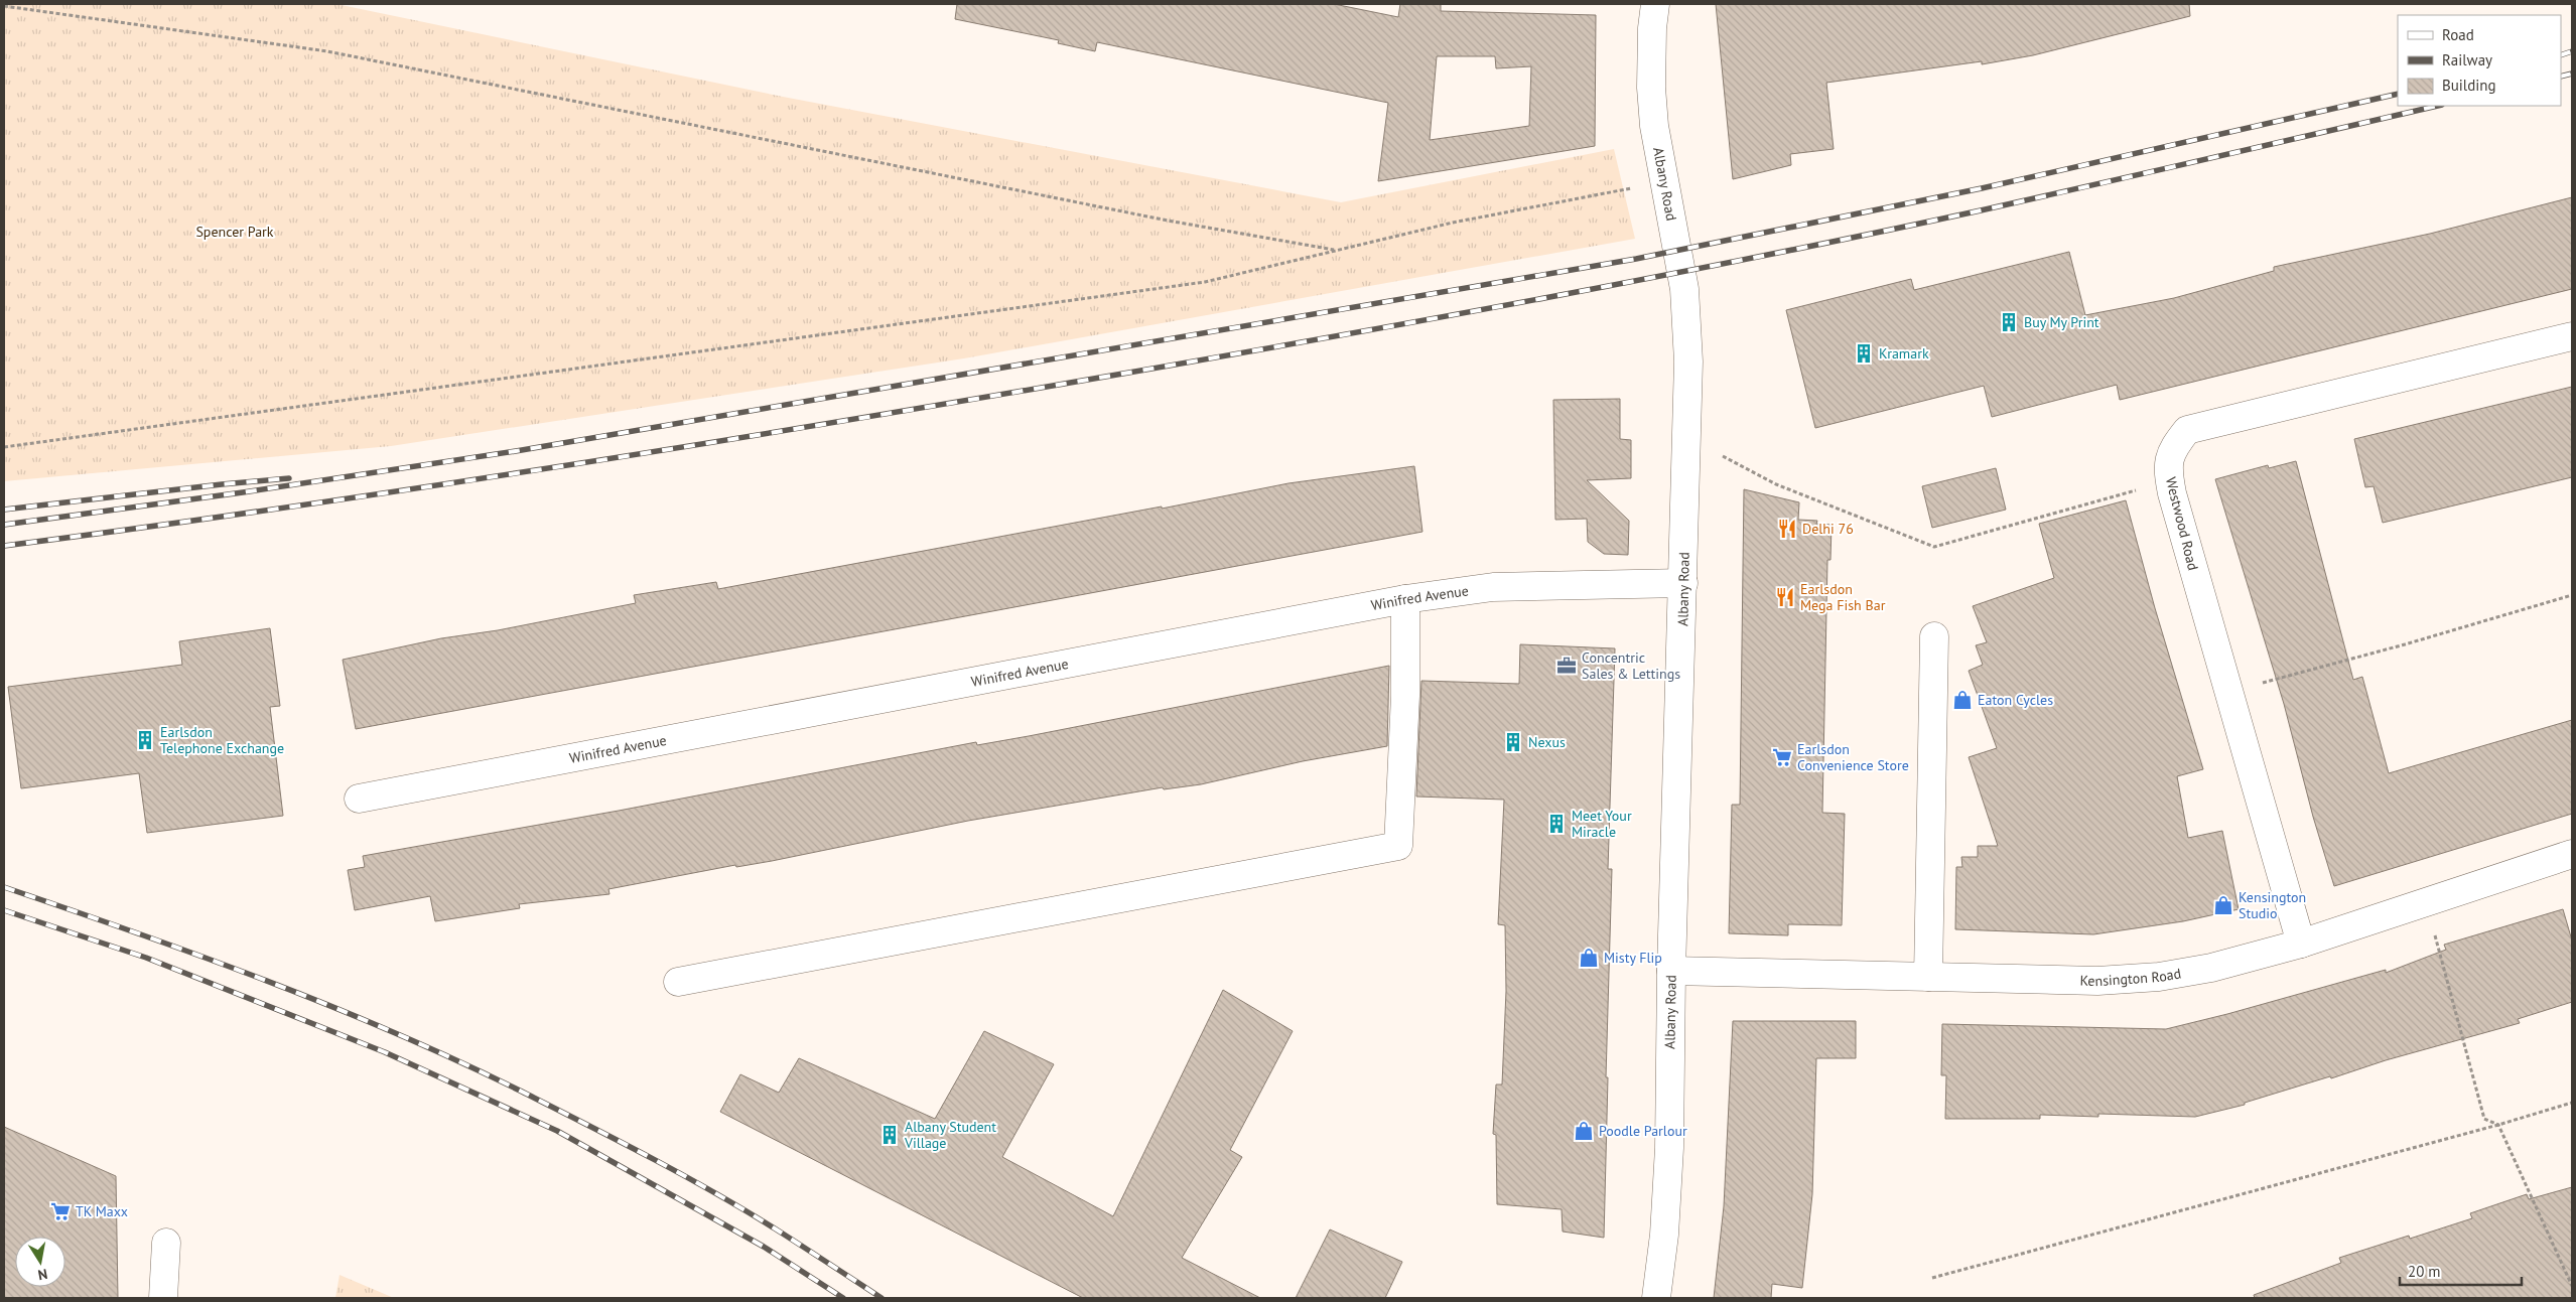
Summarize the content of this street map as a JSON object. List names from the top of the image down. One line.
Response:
{"streets":{"street":["Albany Road","Westwood Road","Winifred Avenue","Kensington Road"]},"crossings":[["Albany Road","Winifred Avenue"],["Albany Road","Kensington Road"],["Westwood Road","Kensington Road"]],"parks":["Spencer Park"],"places":{"building":["Buy My Print","Kramark","Earlsdon Telephone Exchange","Nexus","Meet Your Miracle","Albany Student Village"],"restaurant":["Delhi 76","Earlsdon Mega Fish Bar"],"office":["Concentric Sales & Lettings"],"shop":["Eaton Cycles","Kensington Studio","Misty Flip","Poodle Parlour"],"supermarket":["Earlsdon Convenience Store","TK Maxx"]},"legend":["Road","Railway","Building"],"scale_bar":"20 m","north":"bottom"}
